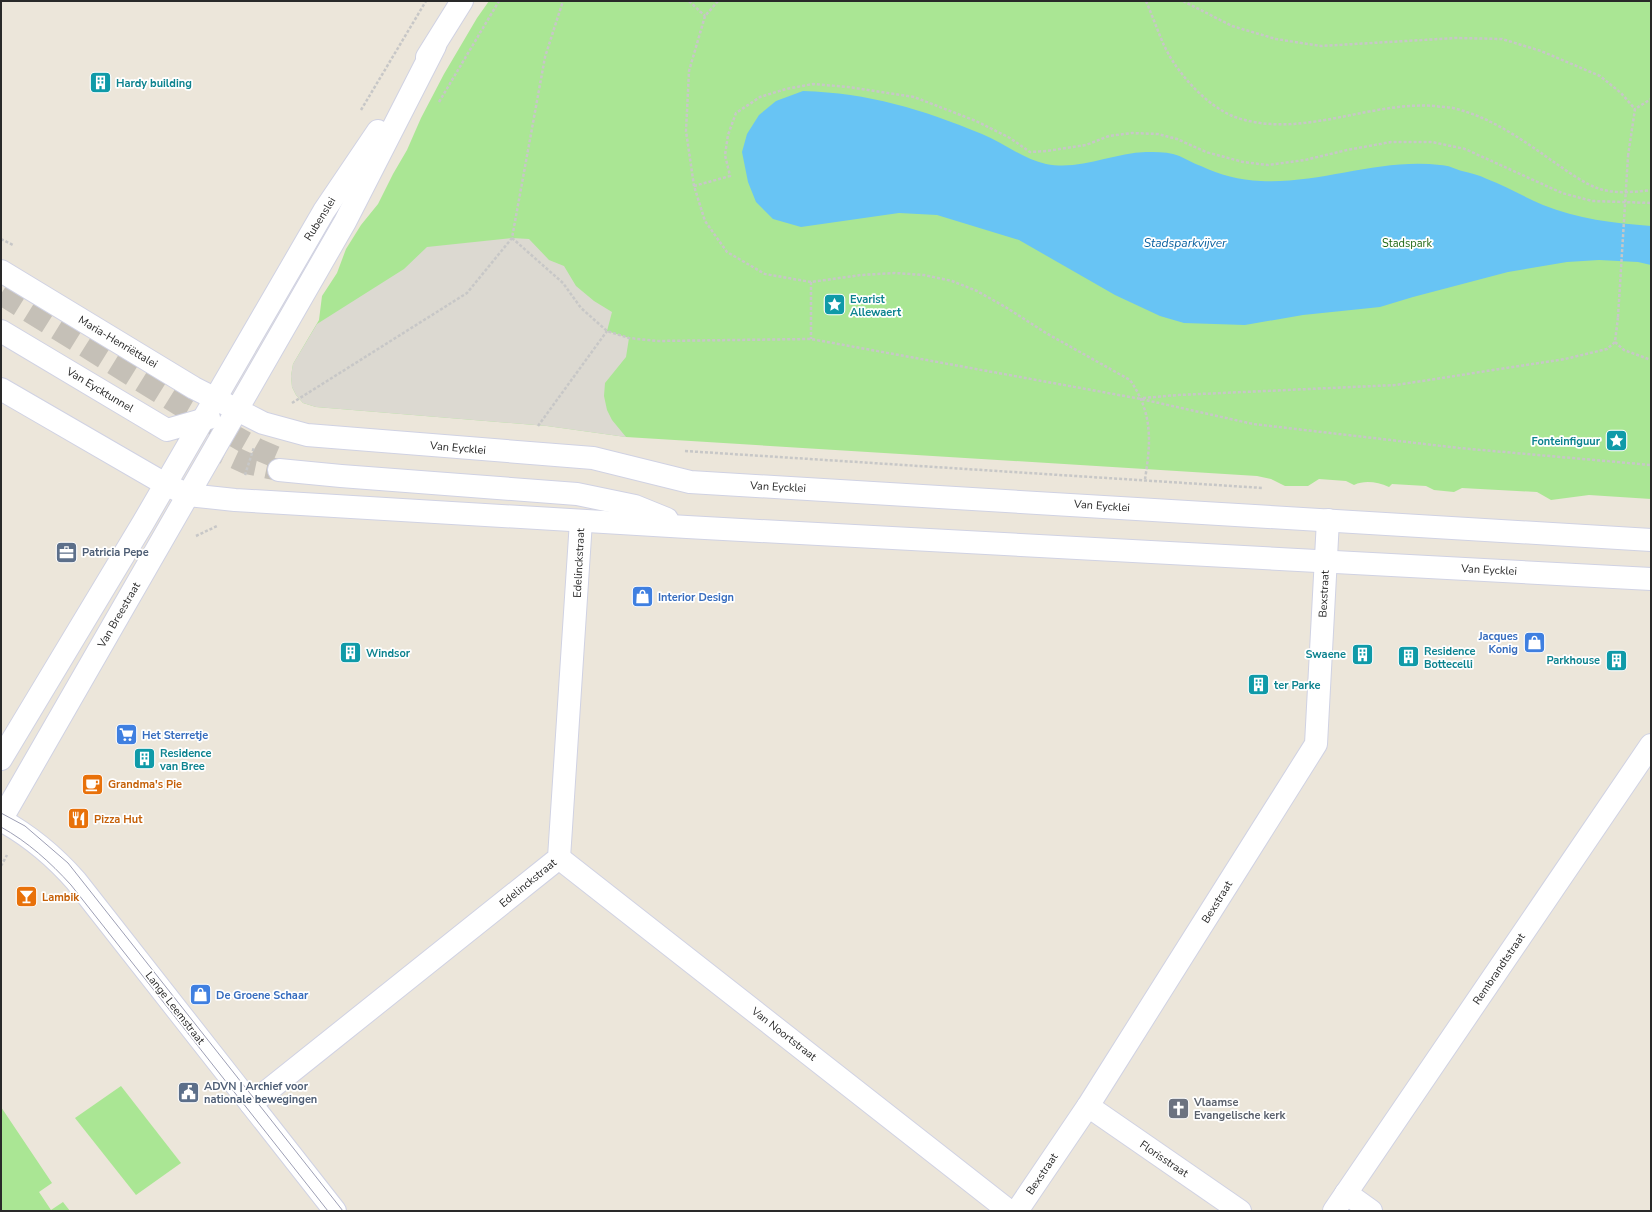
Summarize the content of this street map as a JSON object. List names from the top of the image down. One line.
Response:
{"streets":{"street":["Rubenslei","Maria-Henriëttalei","Van Eycktunnel","Van Eycklei","Edelinckstraat","Bexstraat","Van Breestraat","Rembrandtstraat","Lange Leemstraat","Van Noortstraat","Florisstraat"]},"crossings":[["Rubenslei","Maria-Henriëttalei"],["Rubenslei","Van Eycktunnel"],["Rubenslei","Van Eycklei"],["Rubenslei","Van Breestraat"],["Maria-Henriëttalei","Van Eycktunnel"],["Maria-Henriëttalei","Van Eycklei"],["Maria-Henriëttalei","Van Breestraat"],["Van Eycktunnel","Van Eycklei"],["Van Eycktunnel","Van Breestraat"],["Van Eycklei","Edelinckstraat"],["Van Eycklei","Bexstraat"],["Van Eycklei","Van Breestraat"],["Edelinckstraat","Lange Leemstraat"],["Edelinckstraat","Van Noortstraat"],["Bexstraat","Florisstraat"],["Van Breestraat","Lange Leemstraat"]],"water":["Stadsparkvijver"],"parks":["Stadspark"],"places":{"building":["Hardy building","Windsor","Swaene","Residence Bottecelli","Parkhouse","ter Parke","Residence van Bree"],"place":["Evarist Allewaert","Fonteinfiguur"],"office":["Patricia Pepe"],"shop":["Interior Design","Jacques Konig","De Groene Schaar"],"supermarket":["Het Sterretje"],"cafe":["Grandma's Pie"],"restaurant":["Pizza Hut"],"bar":["Lambik"],"public building":["ADVN | Archief voor nationale bewegingen"],"church":["Vlaamse Evangelische kerk"]}}
